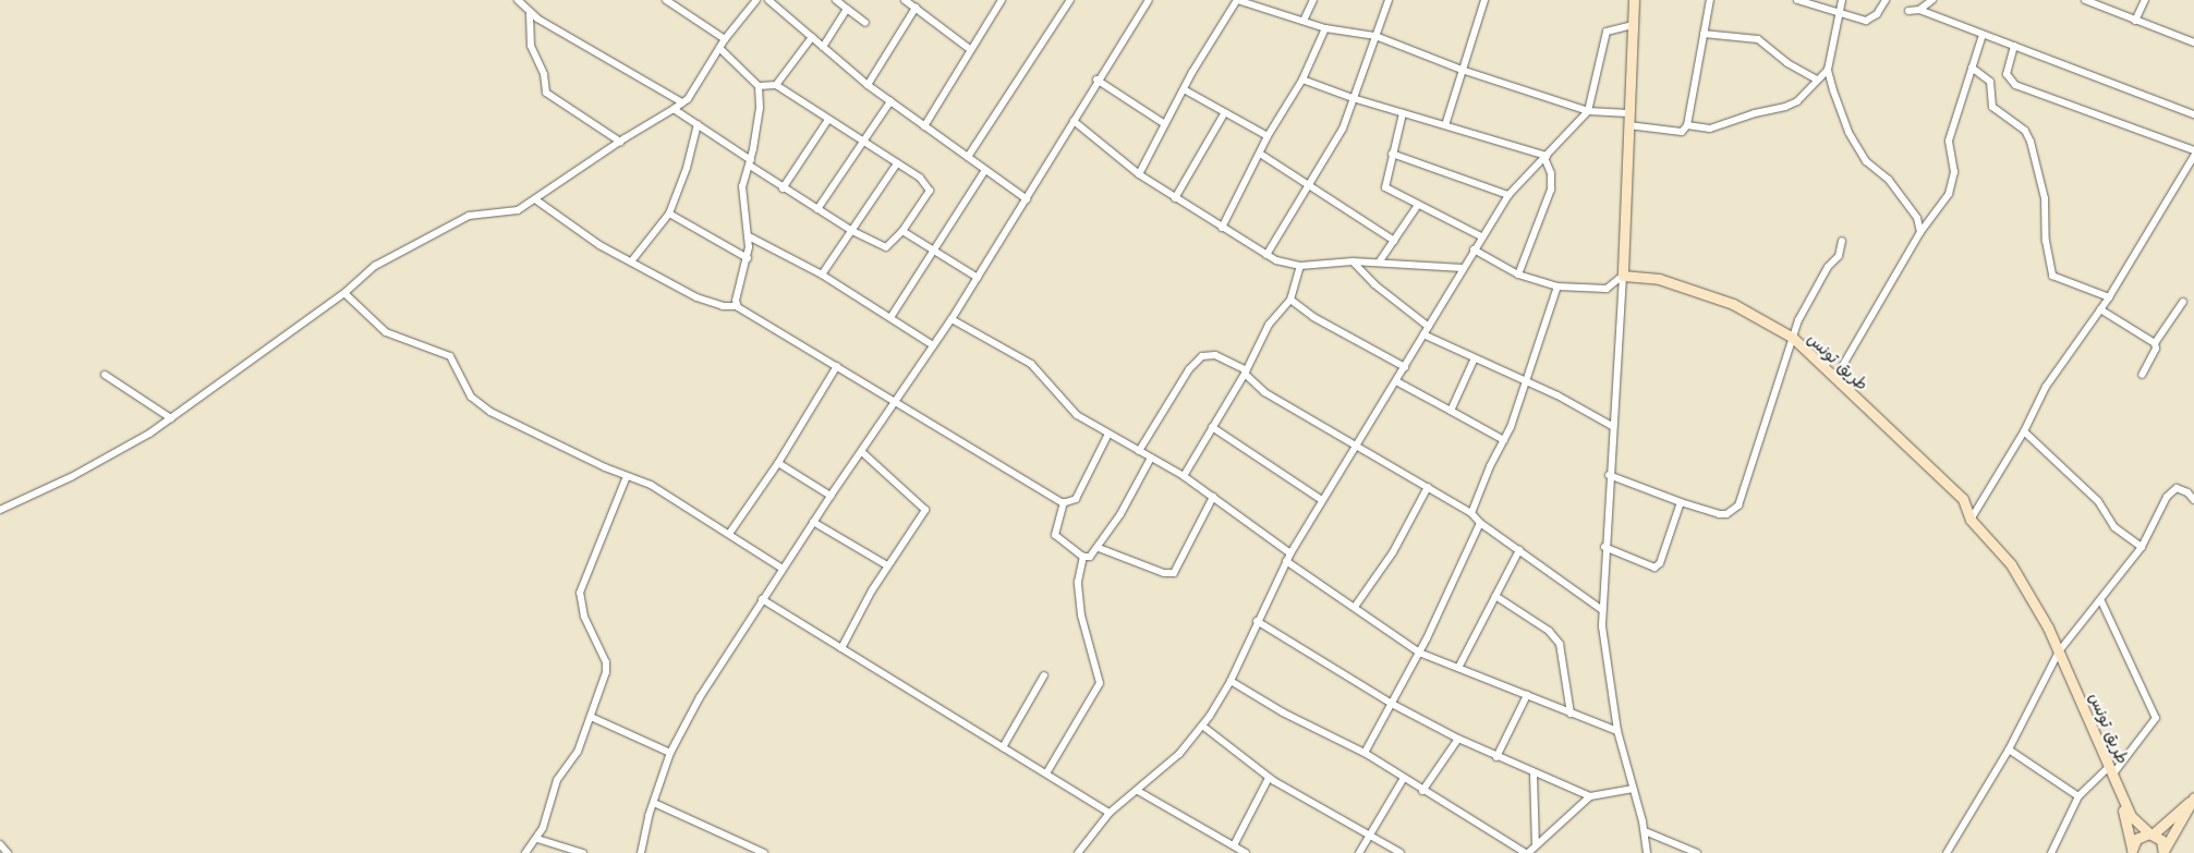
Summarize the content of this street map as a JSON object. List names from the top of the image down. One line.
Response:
{"streets":{"main road":["طريق تونس"]}}
